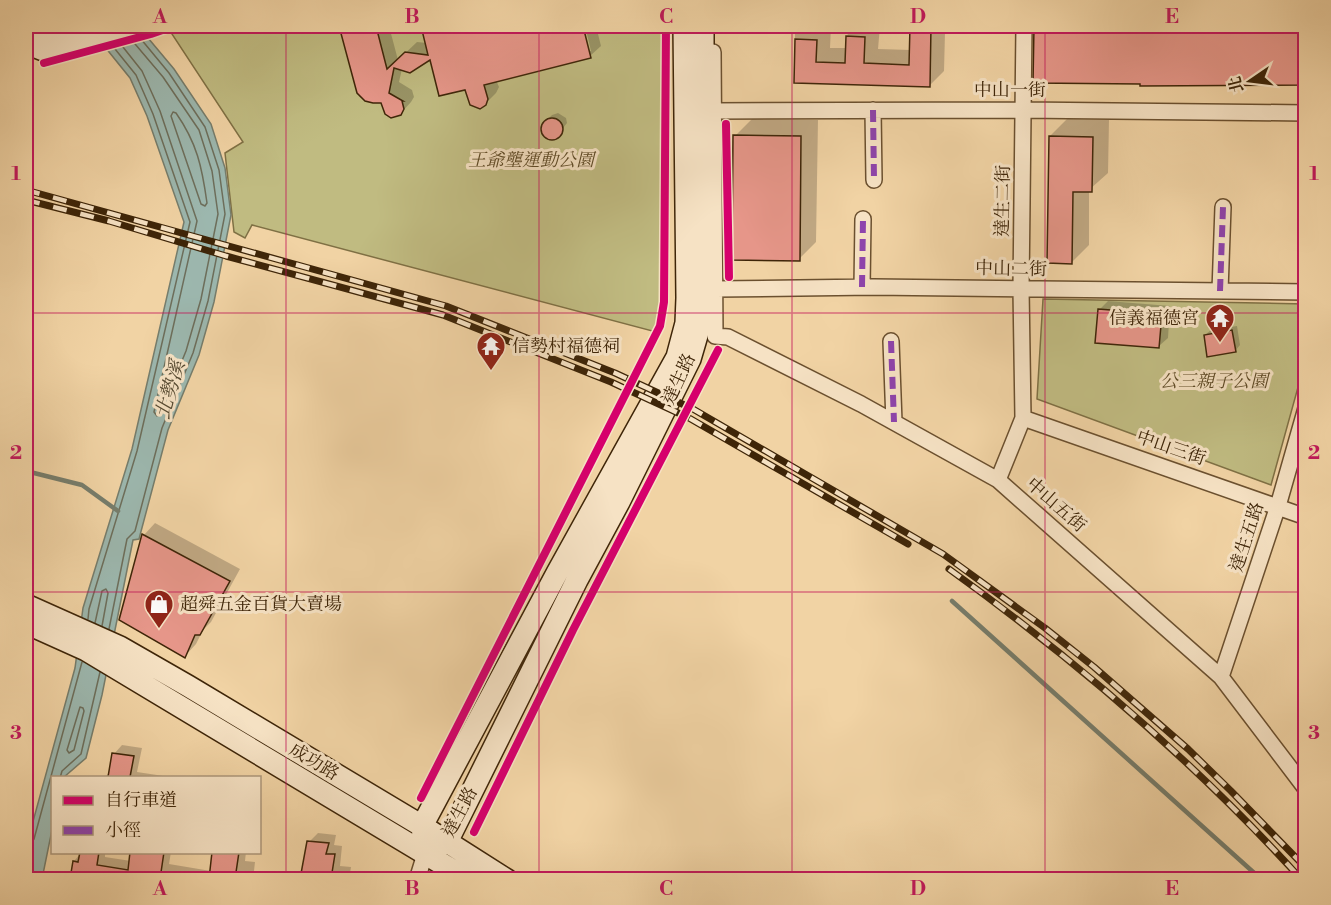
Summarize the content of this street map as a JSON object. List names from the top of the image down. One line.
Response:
{"streets":{"street":["中山一街","達生二街","中山二街","達生路","中山三街","中山五街","達生五路","成功路"]},"crossings":[["中山一街","達生二街"],["達生二街","中山二街"],["達生二街","中山三街"],["達生二街","中山五街"],["中山二街","中山五街"],["達生路","成功路"],["中山三街","達生五路"],["中山五街","達生五路"]],"water":["北勢溪"],"parks":["王爺壟運動公園","公三親子公園"],"places":{"temple":["信義福德宮","信勢村福德祠"],"shop":["超舜五金百貨大賣場"]},"legend":["自行車道","小徑"],"north":"left","grid":{"columns":["A","B","C","D","E"],"rows":["1","2","3"]}}
